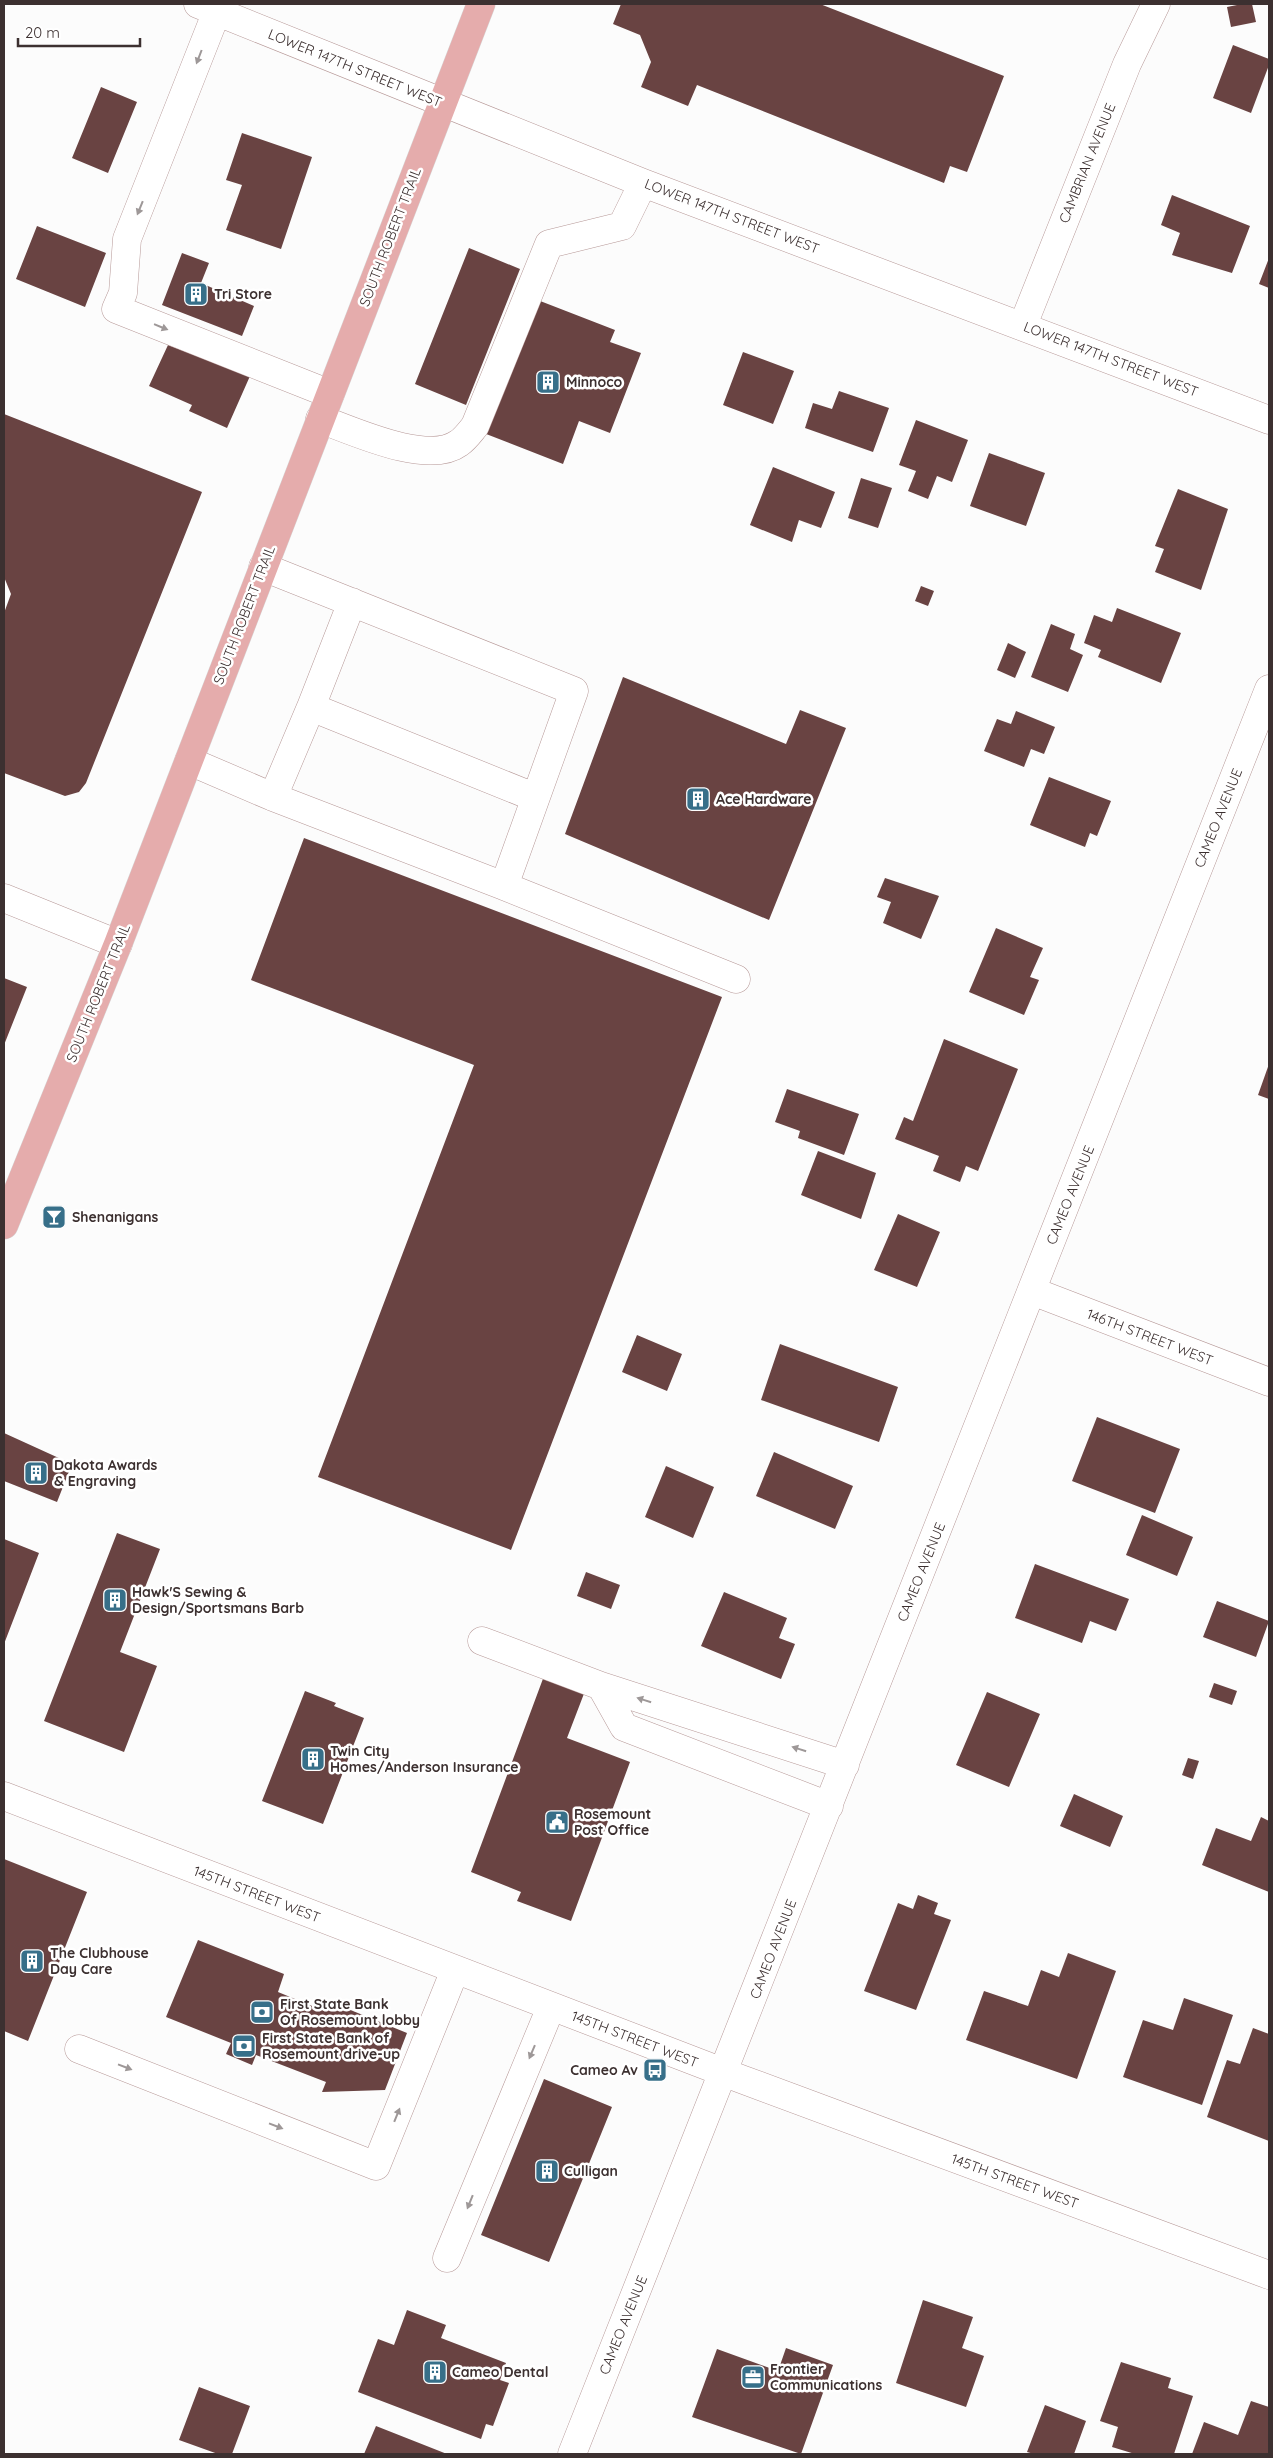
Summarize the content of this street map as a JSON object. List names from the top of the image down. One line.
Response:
{"streets":{"main road":["SOUTH ROBERT TRAIL"],"street":["LOWER 147TH STREET WEST","CAMBRIAN AVENUE","CAMEO AVENUE","146TH STREET WEST","145TH STREET WEST"]},"crossings":[["LOWER 147TH STREET WEST","CAMBRIAN AVENUE"],["LOWER 147TH STREET WEST","SOUTH ROBERT TRAIL"],["CAMEO AVENUE","146TH STREET WEST"],["CAMEO AVENUE","145TH STREET WEST"]],"places":{"building":["Tri Store","Minnoco","Ace Hardware","Dakota Awards & Engraving","Hawk'S Sewing & Design/Sportsmans Barb","Twin City Homes/Anderson Insurance","The Clubhouse Day Care","Culligan","Cameo Dental"],"bar":["Shenanigans"],"public building":["Rosemount Post Office"],"bank":["First State Bank Of Rosemount lobby","First State Bank of Rosemount drive-up"],"bus stop":["Cameo Av"],"office":["Frontier Communications"]},"scale_bar":"20 m"}
